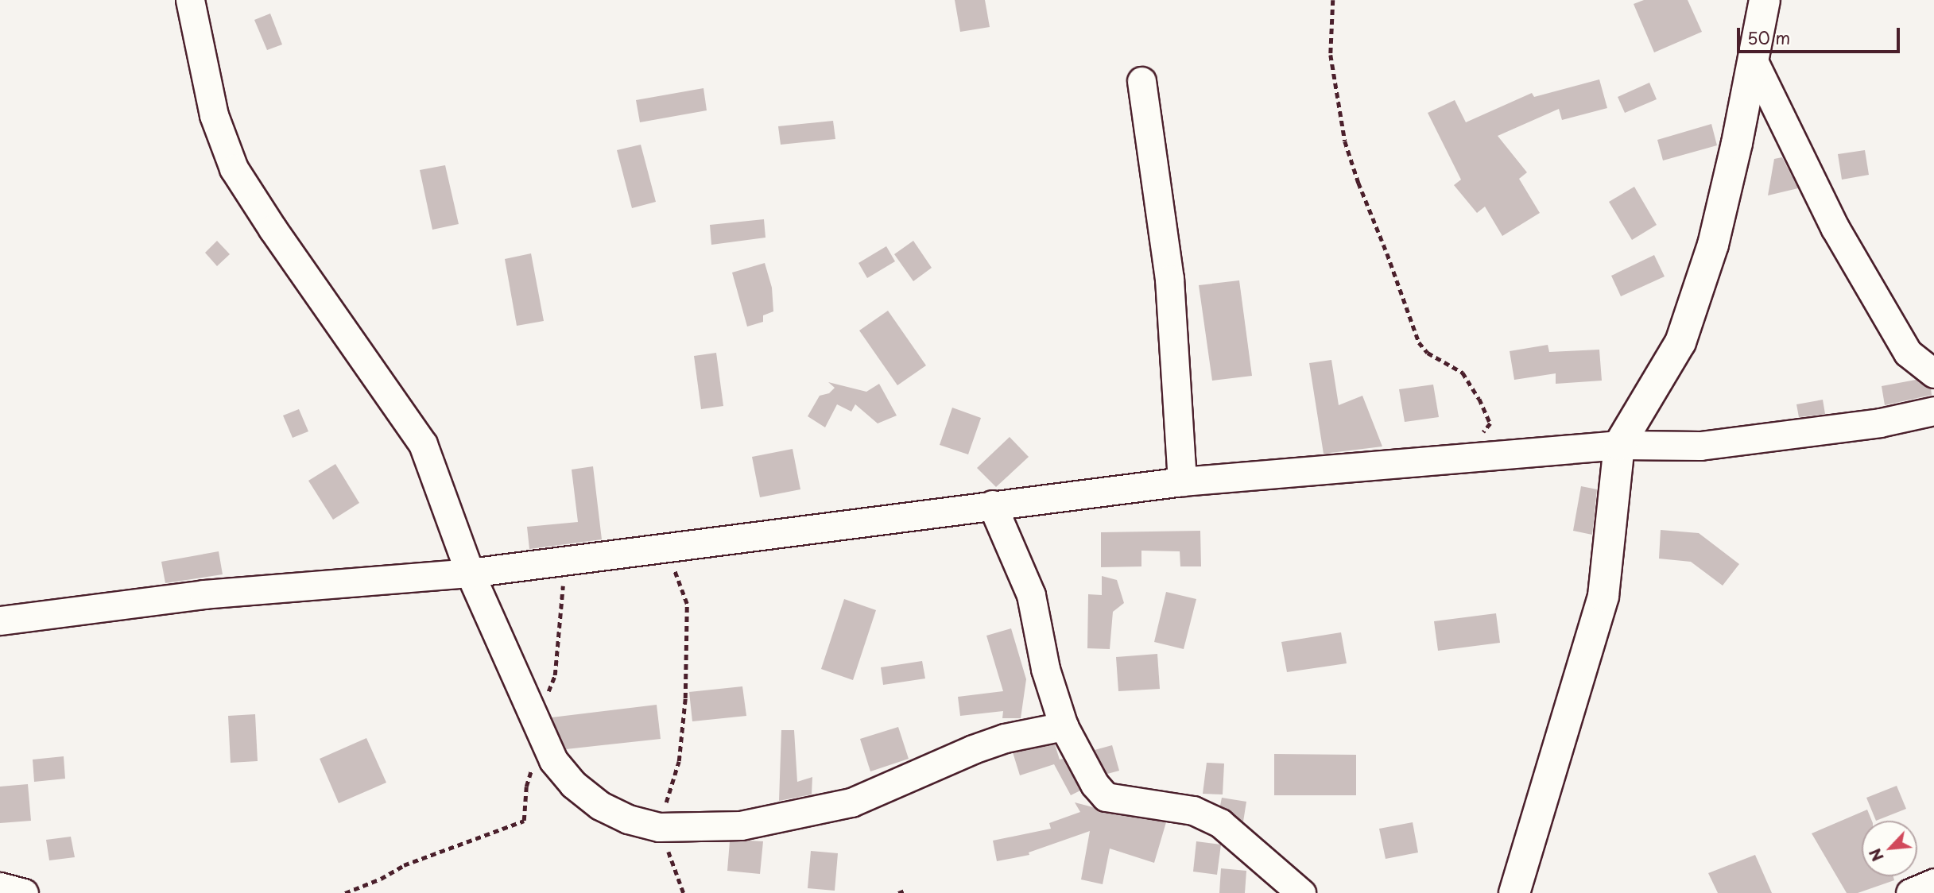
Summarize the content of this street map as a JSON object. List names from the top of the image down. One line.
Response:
{"scale_bar":"50 m","north":"bottom left"}
